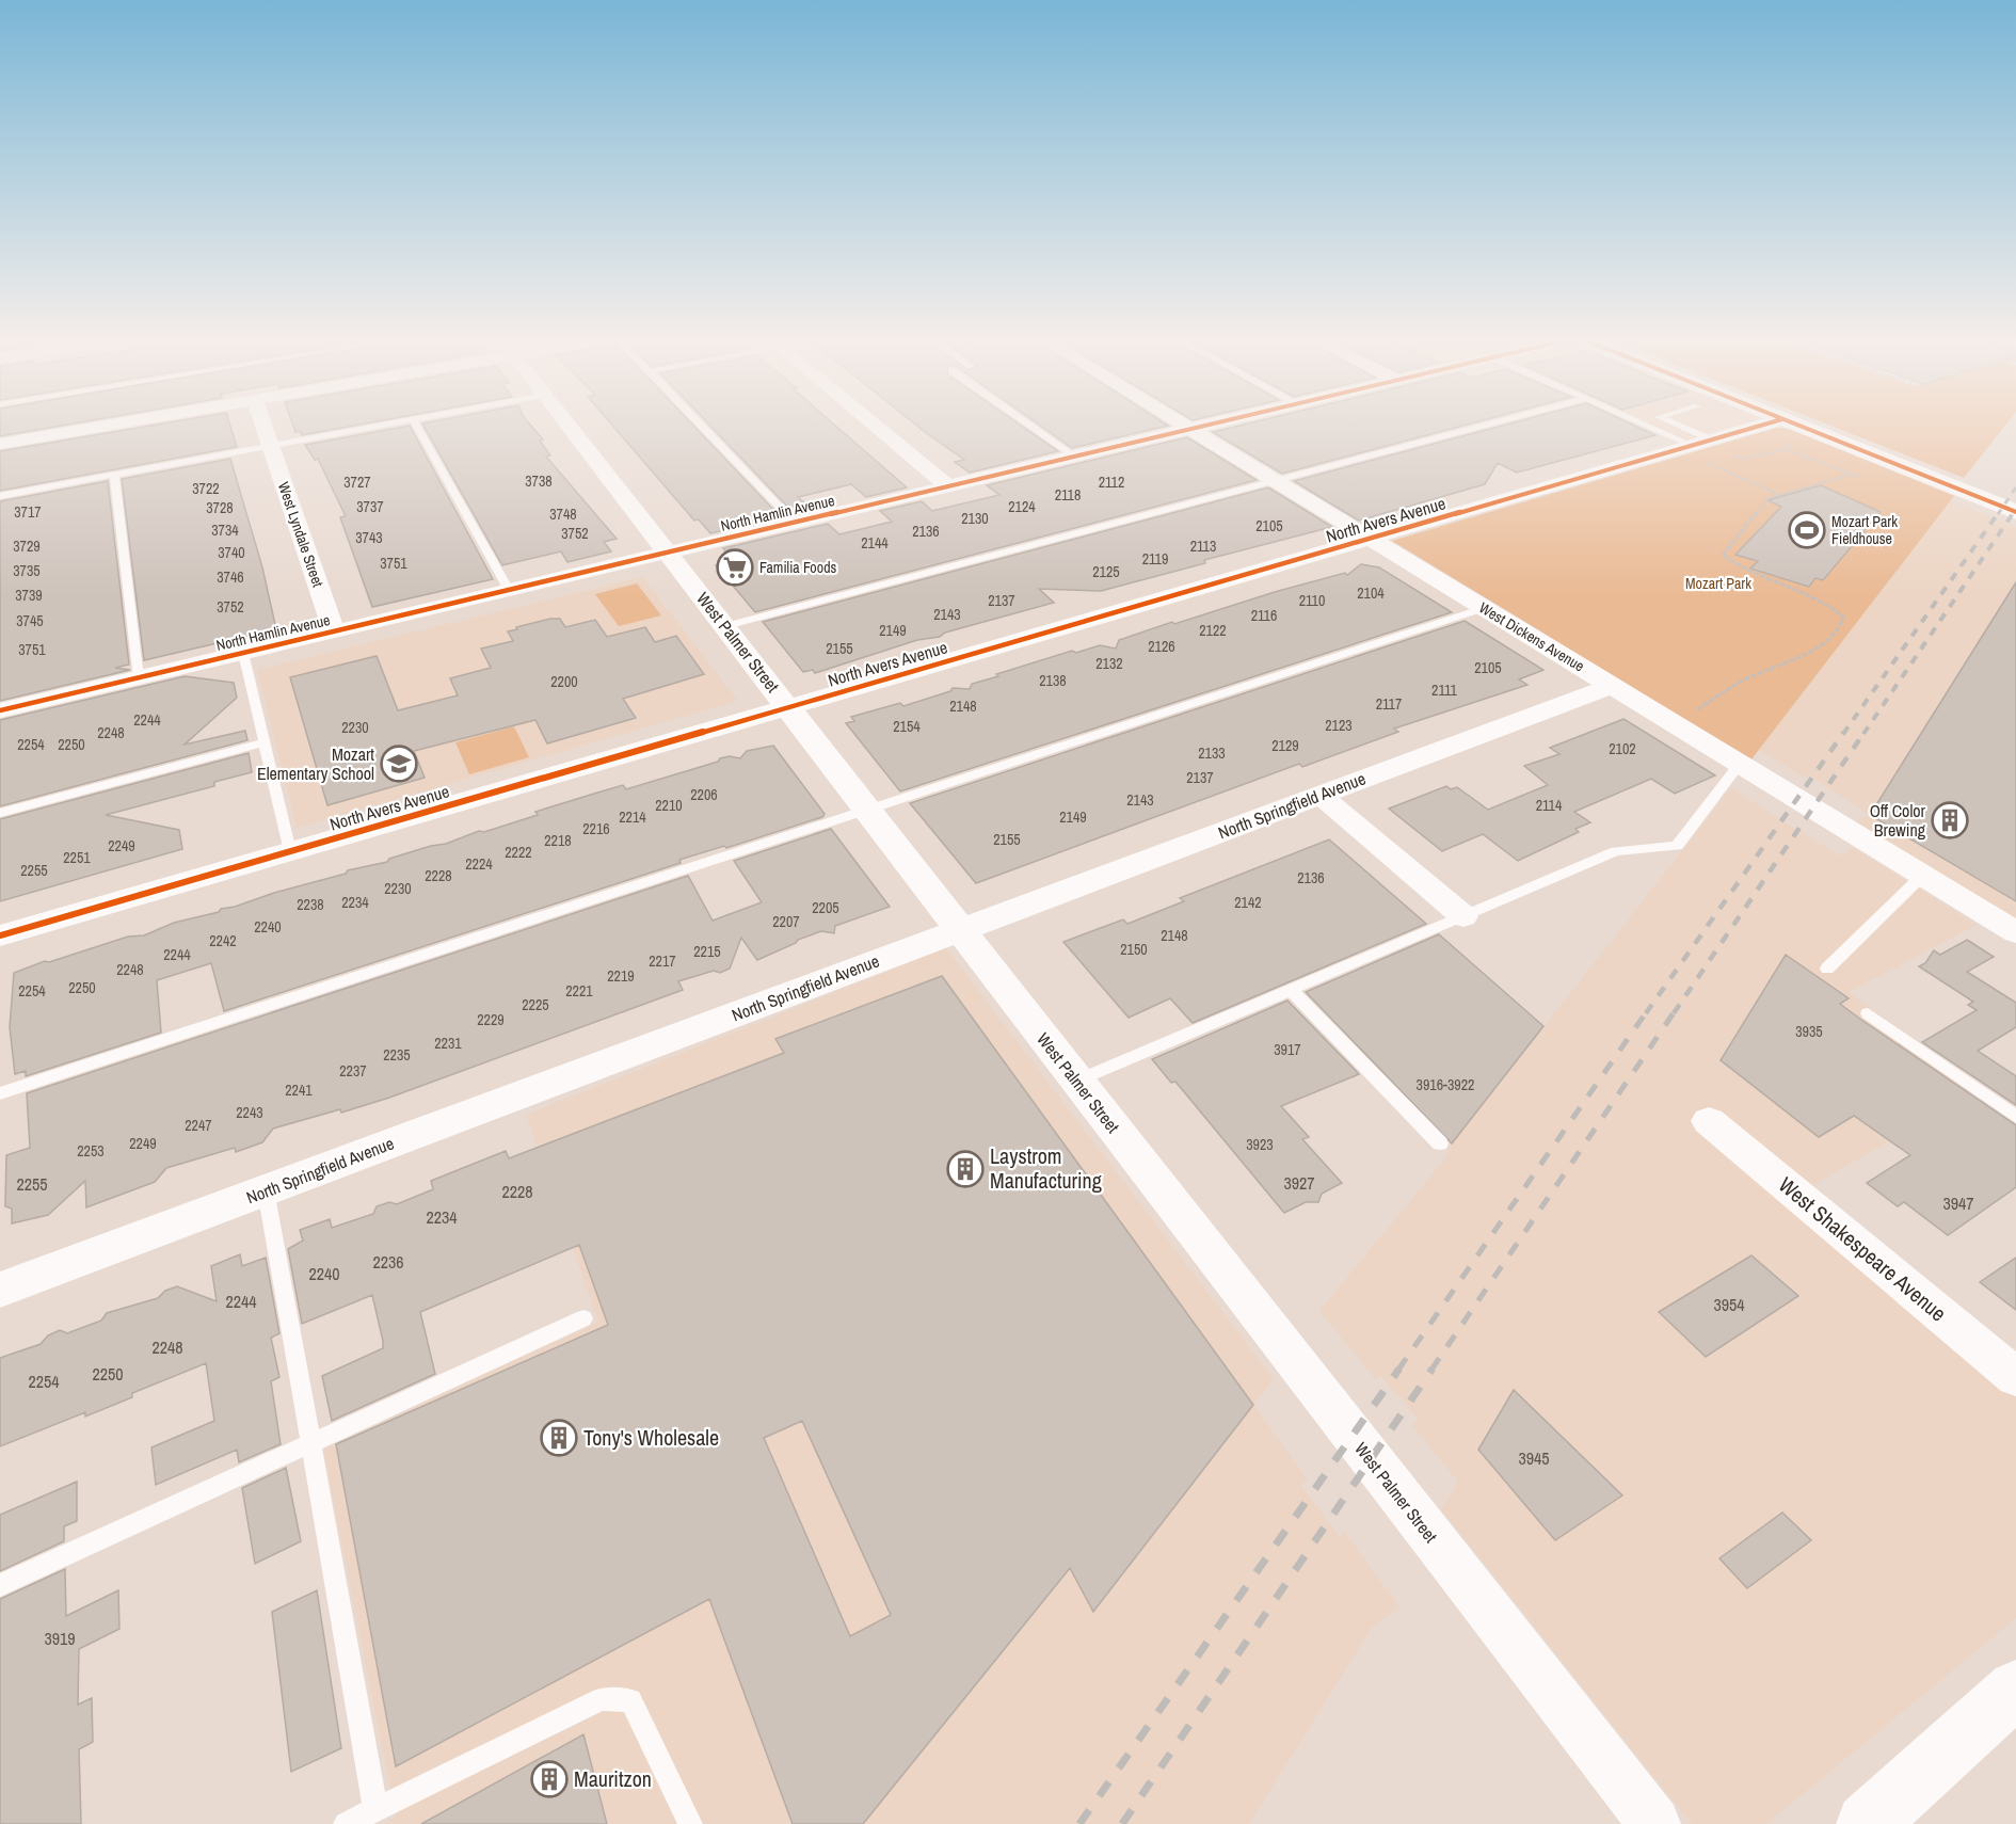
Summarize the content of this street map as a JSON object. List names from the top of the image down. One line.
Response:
{"streets":{"street":["North Hamlin Avenue","North Avers Avenue","West Lyndale Street","West Dickens Avenue","West Palmer Street","North Springfield Avenue","West Shakespeare Avenue"]},"crossings":[["North Hamlin Avenue","West Lyndale Street"],["North Hamlin Avenue","West Dickens Avenue"],["North Hamlin Avenue","West Palmer Street"],["North Avers Avenue","West Dickens Avenue"],["North Avers Avenue","West Palmer Street"],["West Dickens Avenue","North Springfield Avenue"],["West Palmer Street","North Springfield Avenue"]],"parks":["Mozart Park"],"places":{"sports":["Mozart Park Fieldhouse"],"supermarket":["Familia Foods"],"school or university":["Mozart Elementary School"],"building":["Off Color Brewing","Laystrom Manufacturing","Tony's Wholesale","Mauritzon"]},"house_numbers":["3738","3727","2112","3722","2118","3737","2124","3728","3717","3748","2130","2105","3734","2136","3752","3743","2144","3729","2113","3740","2119","3751","3735","2125","3746","2104","3739","2137","2110","3752","2143","2116","3745","2149","2122","2126","2155","3751","2132","2105","2138","2200","2111","2117","2148","2244","2123","2154","2230","2248","2254","2250","2129","2102","2133","2137","2206","2143","2210","2114","2214","2149","2216","2155","2218","2249","2222","2251","2224","2255","2228","2136","2230","2234","2142","2238","2205","2207","2240","2148","2242","2150","2215","2244","2217","2248","2219","2250","2254","2221","2225","2229","3935","2231","3917","2235","2237","3916-3922","2241","2243","2247","2249","3923","2253","3927","2255","2228","3947","2234","2236","2240","2244","3954","2248","2250","2254","3945","3919"]}
